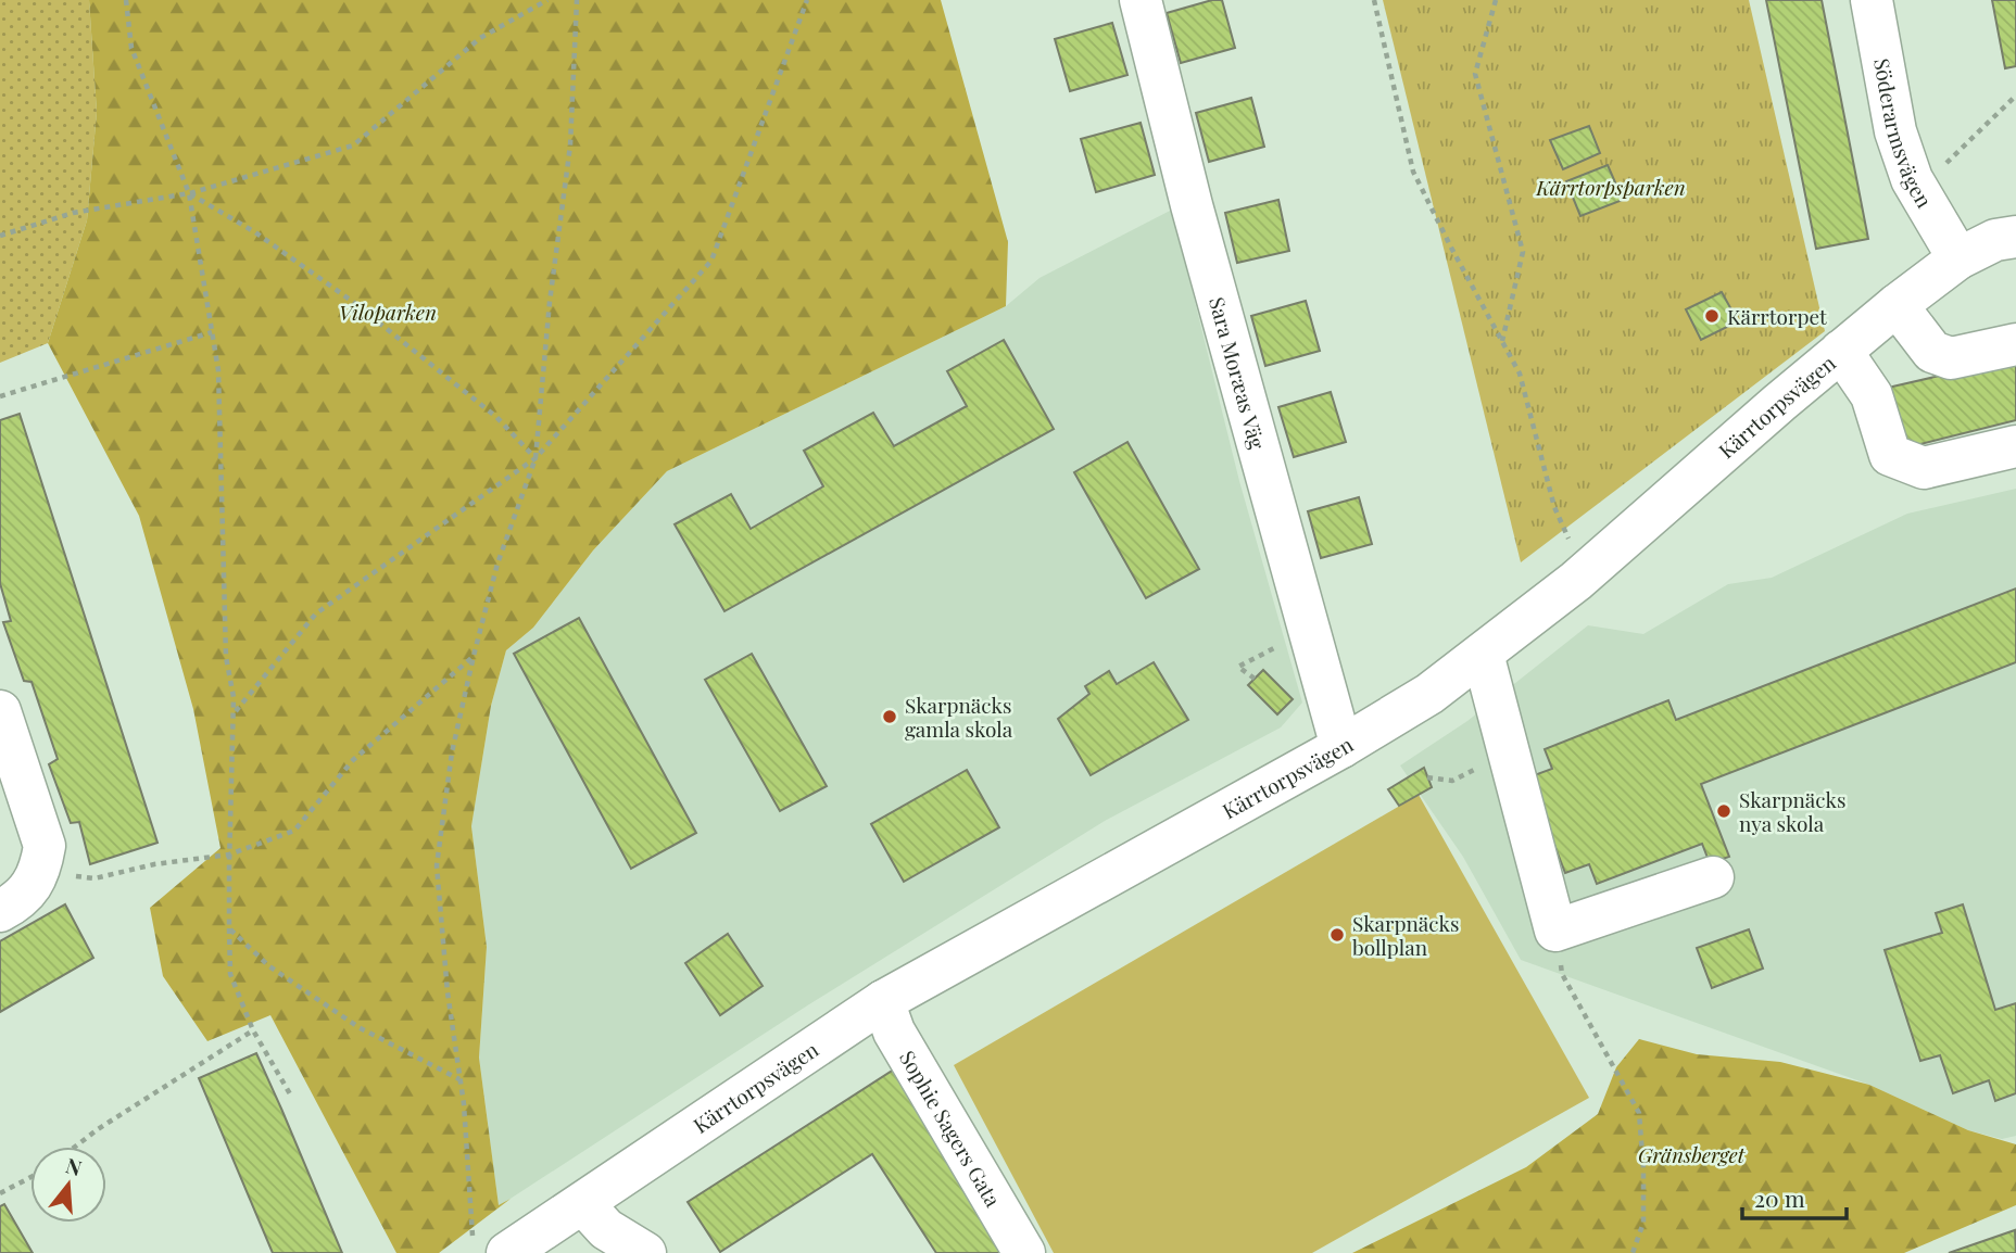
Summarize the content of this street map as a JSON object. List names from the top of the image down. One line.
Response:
{"streets":{"street":["Söderarmsvägen","Sara Moræas Väg","Kärrtorpsvägen","Sophie Sagers Gata"]},"crossings":[["Söderarmsvägen","Kärrtorpsvägen"],["Sara Moræas Väg","Kärrtorpsvägen"],["Kärrtorpsvägen","Sophie Sagers Gata"]],"parks":["Kärrtorpsparken","Viloparken","Gränsberget"],"places":["Kärrtorpet","Skarpnäcks gamla skola","Skarpnäcks nya skola","Skarpnäcks bollplan"],"scale_bar":"20 m","north":"top"}
